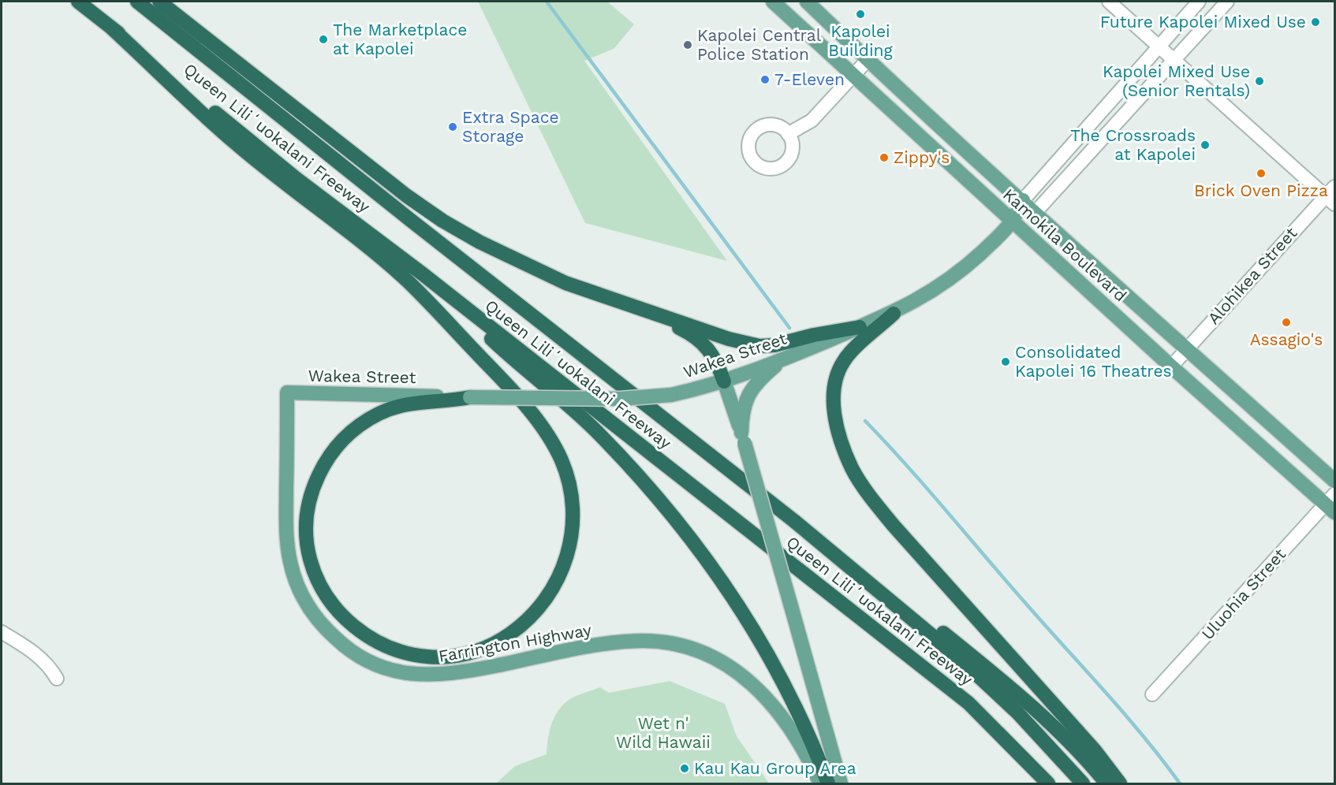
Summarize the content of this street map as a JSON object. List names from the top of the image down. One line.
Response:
{"streets":{"highway":["Queen Liliʻuokalani Freeway"],"main road":["Kamokila Boulevard","Wakea Street","Farrington Highway"],"street":["Alohikea Street","Uluohia Street"]},"crossings":[["Kamokila Boulevard","Alohikea Street"],["Kamokila Boulevard","Wakea Street"],["Kamokila Boulevard","Uluohia Street"],["Wakea Street","Farrington Highway"]],"parks":["Wet n' Wild Hawaii"],"places":["Kapolei Building","Future Kapolei Mixed Use","The Marketplace at Kapolei","Kapolei Central Police Station","7-Eleven","Kapolei Mixed Use (Senior Rentals)","Extra Space Storage","The Crossroads at Kapolei","Zippy's","Brick Oven Pizza","Assagio's","Consolidated Kapolei 16 Theatres","Kau Kau Group Area"]}
